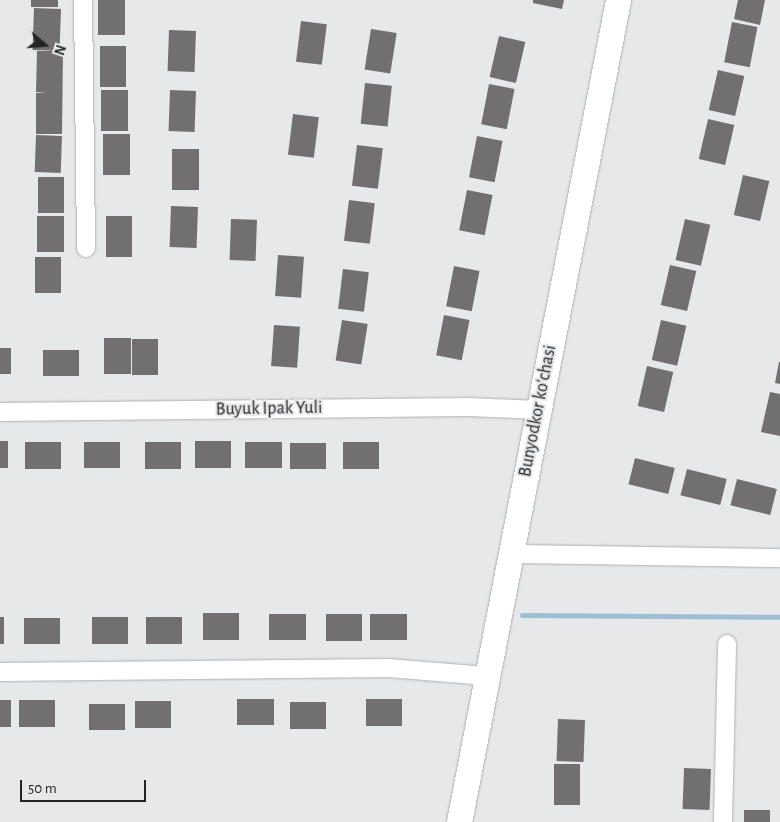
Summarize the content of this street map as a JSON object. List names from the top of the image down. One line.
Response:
{"streets":{"main road":["Bunyodkor koʻchasi"],"street":["Buyuk Ipak Yuli"]},"crossings":[["Buyuk Ipak Yuli","Bunyodkor koʻchasi"]],"scale_bar":"50 m","north":"right"}
